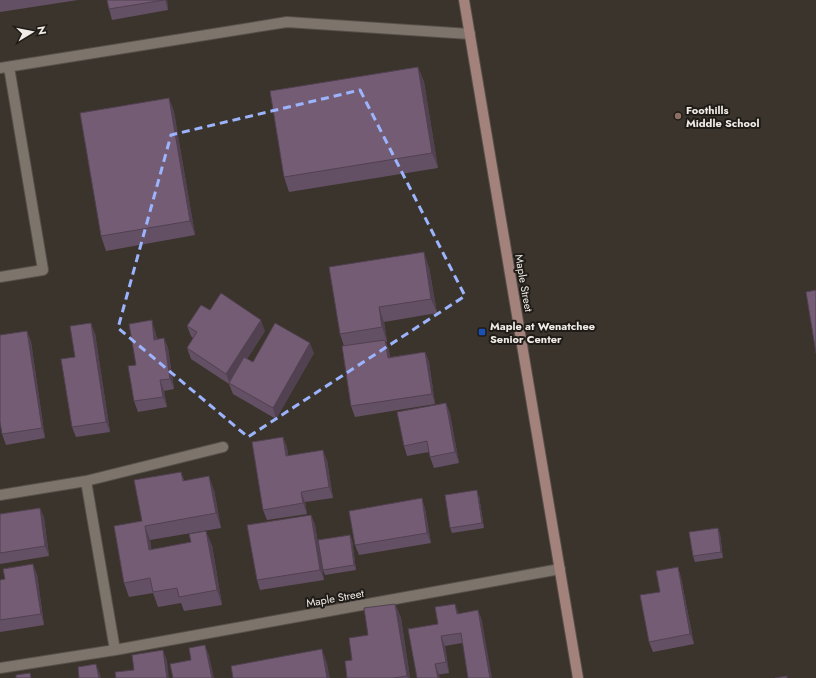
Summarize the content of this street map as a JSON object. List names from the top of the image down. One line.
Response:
{"streets":{"street":["Maple Street"]},"places":{"other":["Foothills Middle School"],"transit":["Maple at Wenatchee Senior Center"]},"north":"right"}
